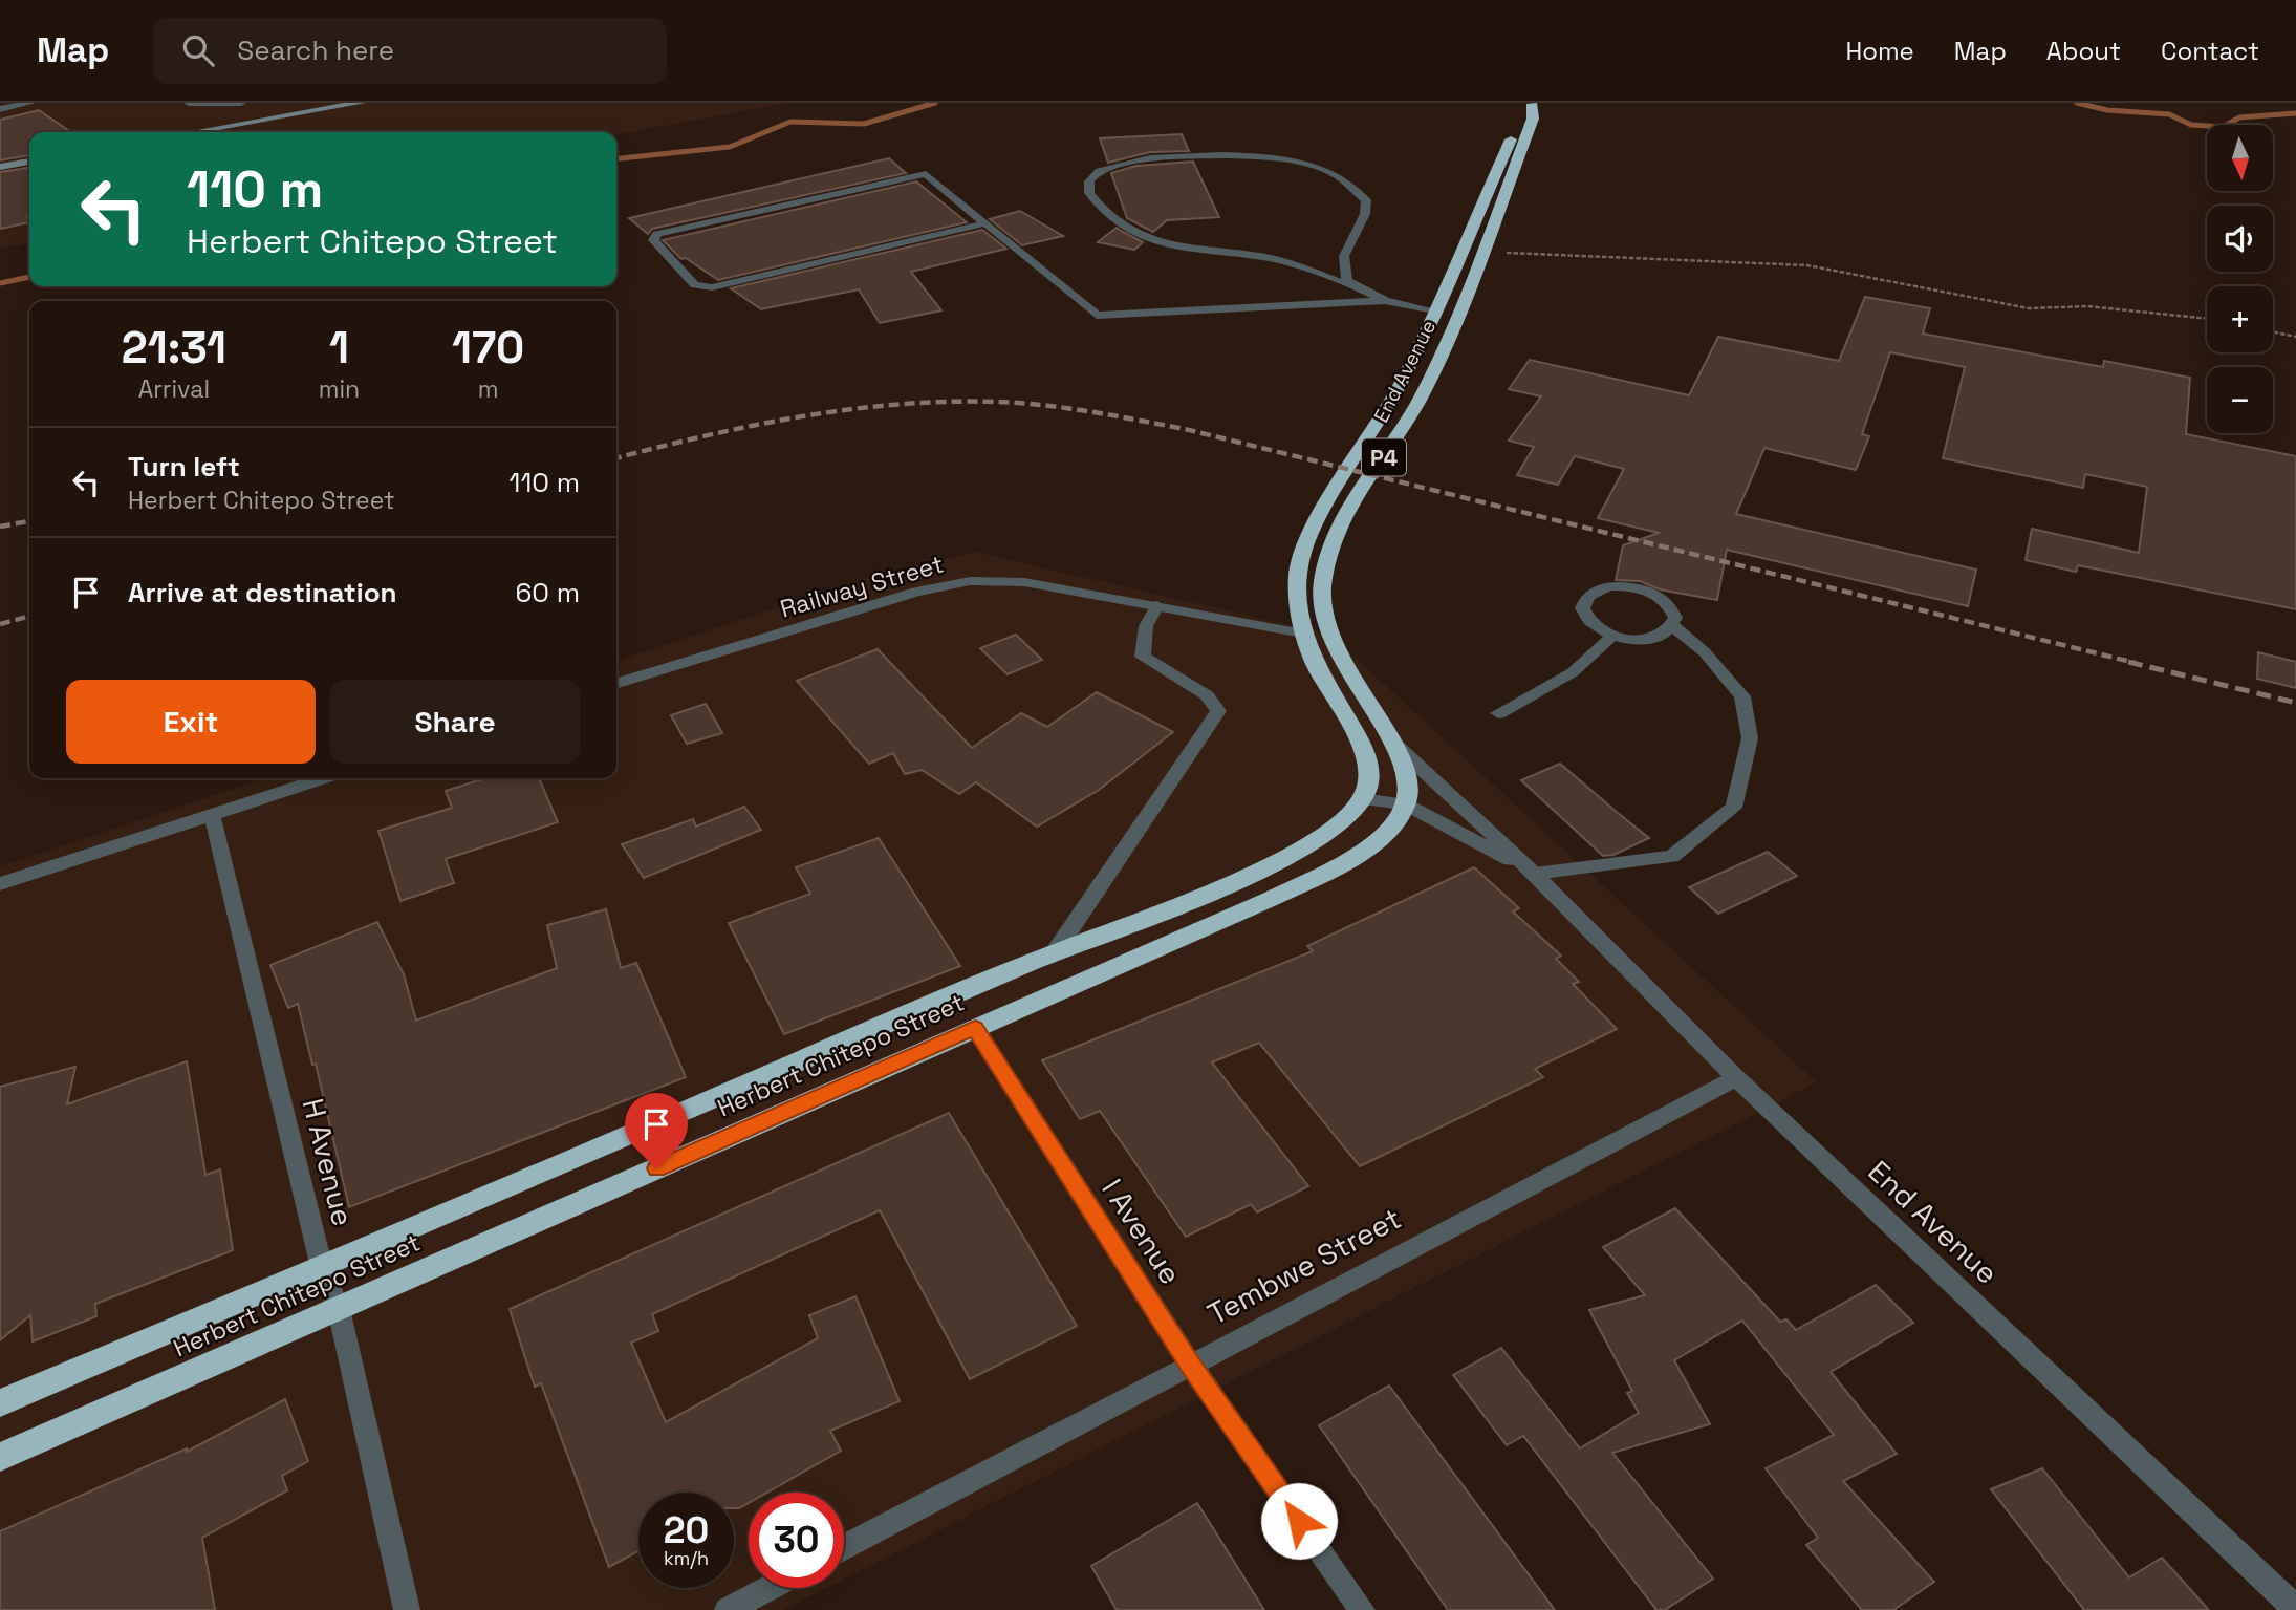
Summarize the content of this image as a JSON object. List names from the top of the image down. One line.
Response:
{"streets":{"highway":["End Avenue","P4","Herbert Chitepo Street"],"street":["Railway Street","H Avenue","I Avenue","Tembwe Street"]},"crossings":[["End Avenue","Railway Street"],["End Avenue","Herbert Chitepo Street"],["End Avenue","Tembwe Street"],["Herbert Chitepo Street","H Avenue"],["Herbert Chitepo Street","I Avenue"],["I Avenue","Tembwe Street"]],"north":"bottom","page":{"header":"Map","search":"Search here","nav":["Home","Map","About","Contact"],"map_buttons":["+","−"],"turn":["110 m","Herbert Chitepo Street"],"eta":["21:31","Arrival","1","min","170","m"],"list":[{"name":"Turn left","note":"Herbert Chitepo Street","value":"110 m"},{"name":"Arrive at destination","value":"60 m"}],"buttons":["Exit","Share"],"speed":"20 km/h","limit":"30"}}
